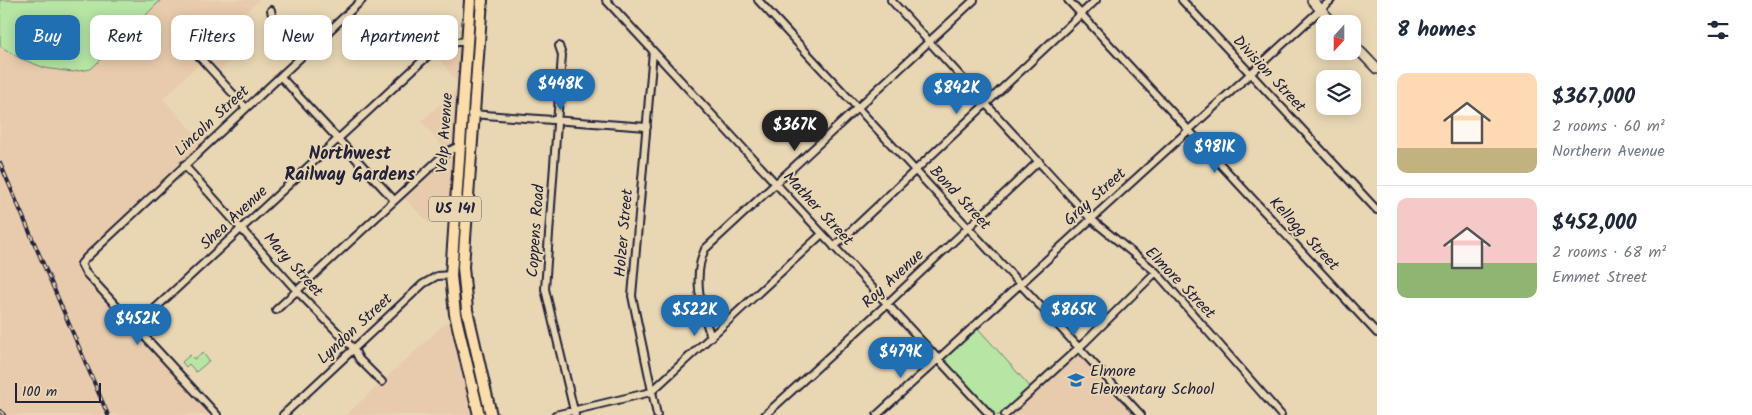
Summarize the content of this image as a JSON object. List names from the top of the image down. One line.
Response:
{"streets":{"main road":["Velp Avenue","US 141"],"street":["Division Street","Lincoln Street","Gray Street","Bond Street","Mather Street","Shea Avenue","Coppens Road","Holzer Street","Kellogg Street","Mary Street","Roy Avenue","Elmore Street","Lyndon Street"]},"crossings":[["Division Street","Gray Street"],["Lincoln Street","Shea Avenue"],["Lincoln Street","Mary Street"],["Velp Avenue","Shea Avenue"],["Velp Avenue","Lyndon Street"],["Gray Street","Bond Street"],["Gray Street","Mather Street"],["Gray Street","Kellogg Street"],["Gray Street","Elmore Street"],["Bond Street","Roy Avenue"],["Mather Street","Holzer Street"],["Mather Street","Roy Avenue"],["Shea Avenue","Mary Street"],["Mary Street","Lyndon Street"],["Roy Avenue","Elmore Street"]],"districts":["Northwest Railway Gardens"],"places":{"school or university":["Elmore Elementary School"]},"scale_bar":"100 m","north":"bottom","page":{"heading":"8 homes","chip":["Buy","Rent","Filters","New","Apartment"],"list":[{"name":"$367,000","note":"2 rooms · 60 m² · Northern Avenue"},{"name":"$452,000","note":"2 rooms · 68 m² · Emmet Street"}],"price":["$448K","$842K","$367K","$981K","$522K","$865K","$452K","$479K"],"scale":"100 m"}}
